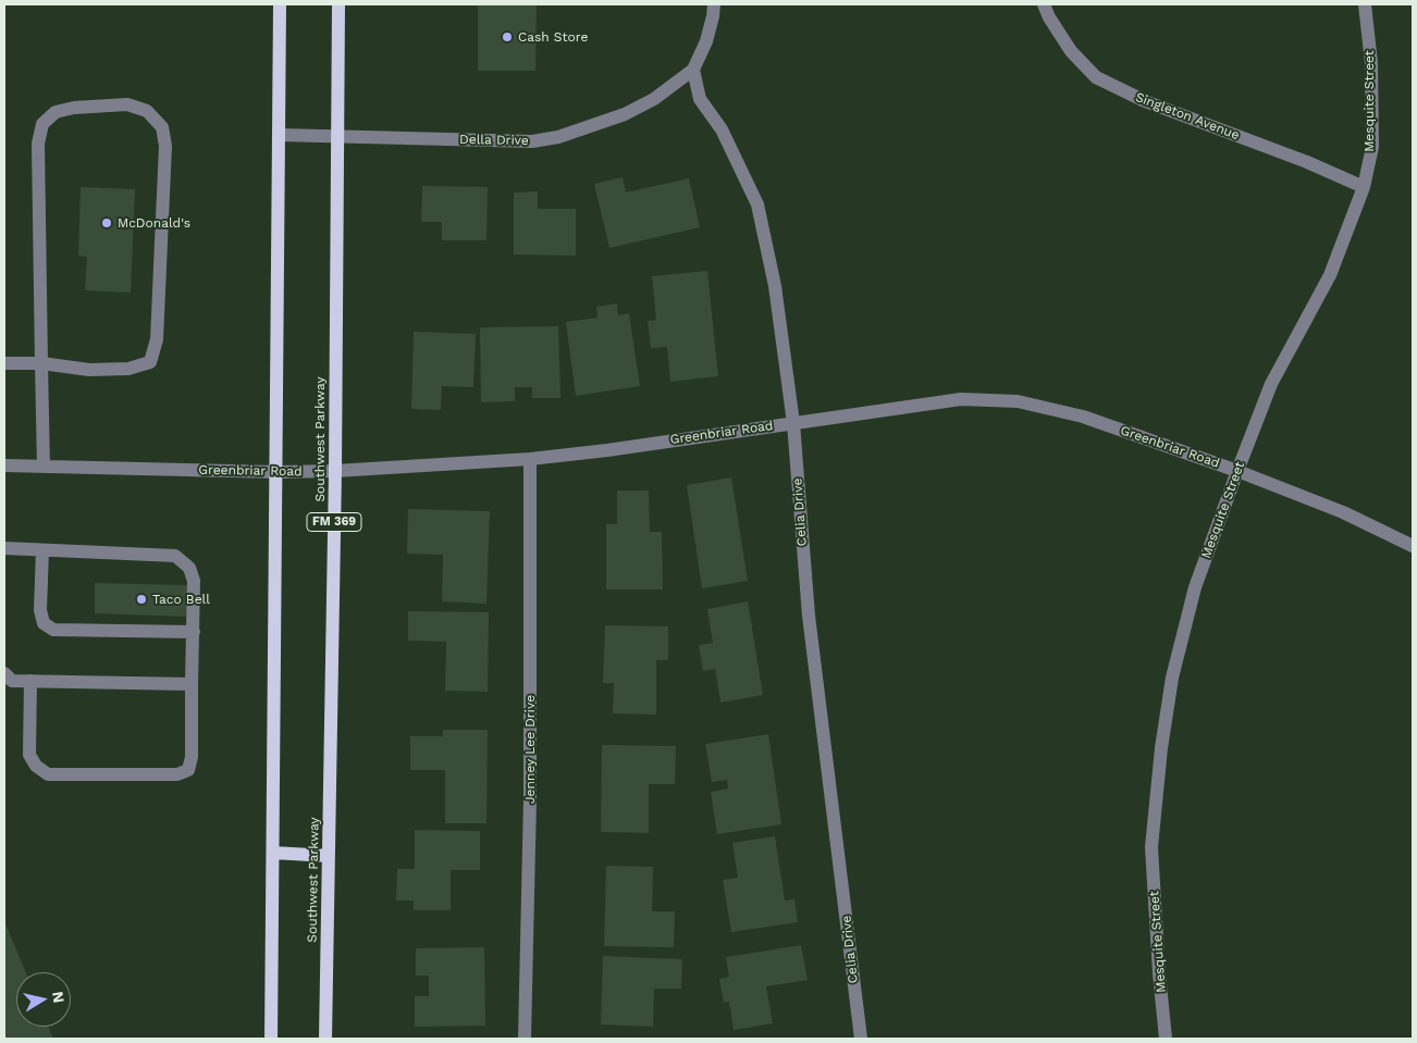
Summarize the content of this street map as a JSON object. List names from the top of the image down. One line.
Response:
{"streets":{"main road":["Southwest Parkway","FM 369"],"street":["Mesquite Street","Singleton Avenue","Della Drive","Greenbriar Road","Celia Drive","Jenney Lee Drive"]},"crossings":[["Mesquite Street","Singleton Avenue"],["Mesquite Street","Greenbriar Road"],["Della Drive","Southwest Parkway"],["Della Drive","Celia Drive"],["Greenbriar Road","Southwest Parkway"],["Greenbriar Road","Celia Drive"],["Greenbriar Road","Jenney Lee Drive"]],"places":["Cash Store","McDonald's","Taco Bell"],"north":"right"}
